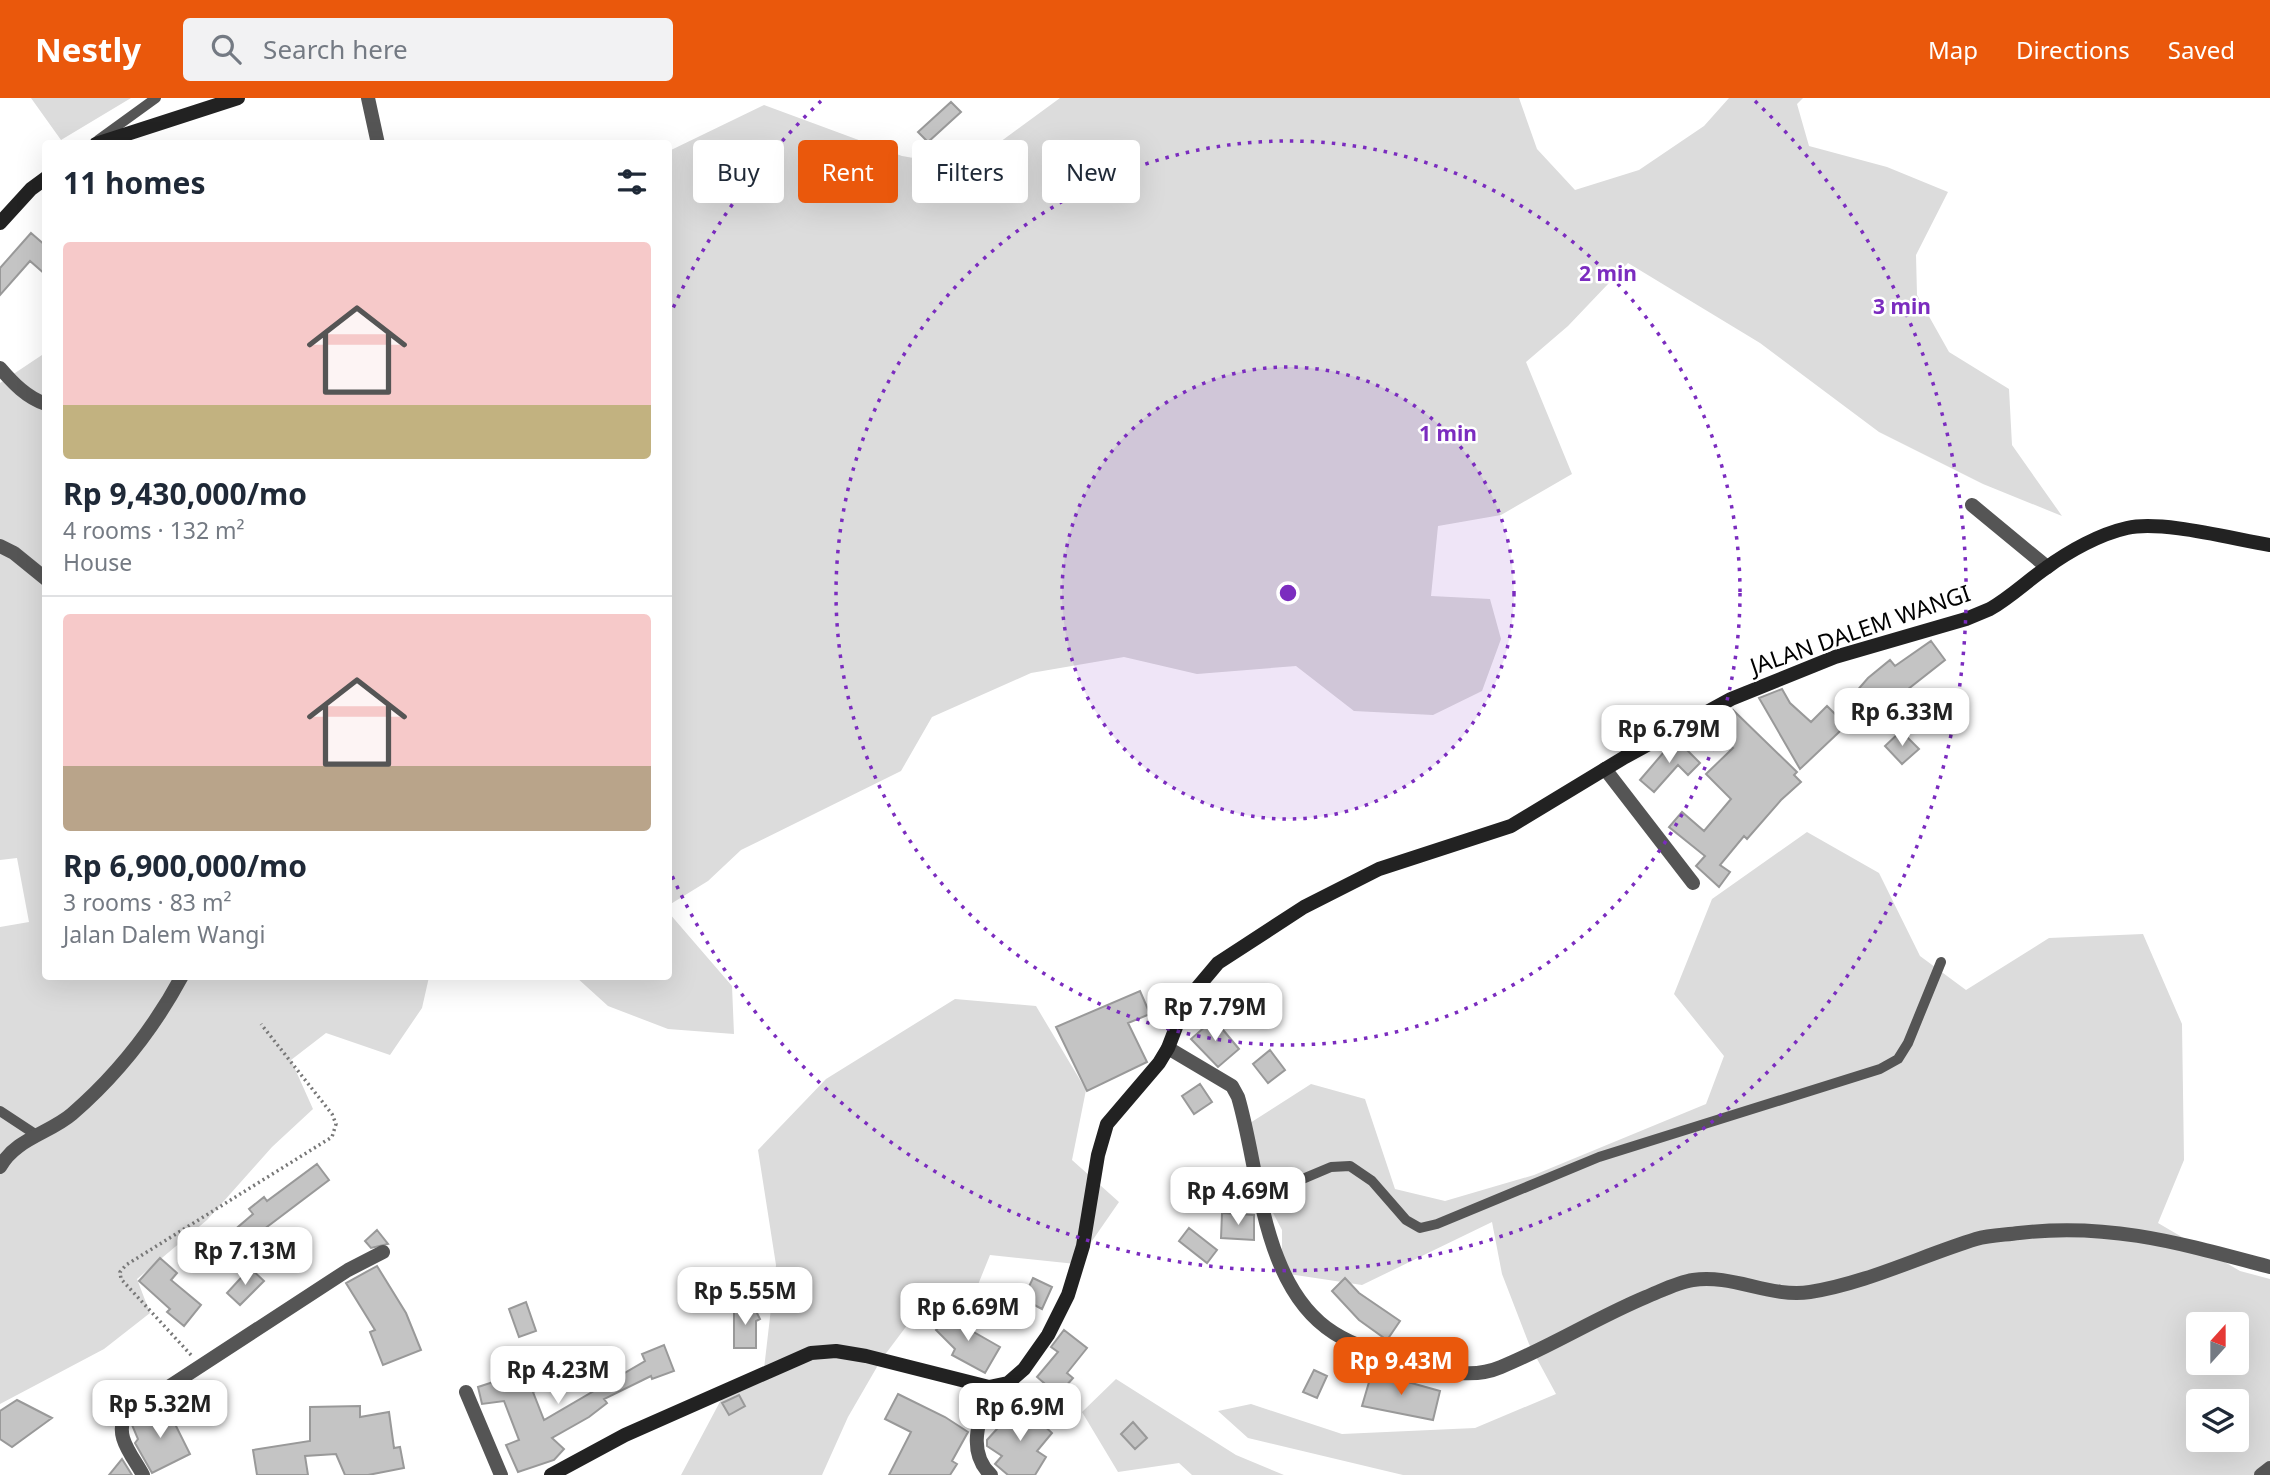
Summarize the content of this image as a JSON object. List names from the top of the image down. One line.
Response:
{"streets":{"street":["JALAN DALEM WANGI"]},"north":"top","page":{"header":"Nestly","search":"Search here","nav":["Map","Directions","Saved"],"chip":["Buy","Rent","Filters","New"],"heading":"11 homes","list":[{"name":"Rp 9,430,000/mo","note":"4 rooms · 132 m² · House"},{"name":"Rp 6,900,000/mo","note":"3 rooms · 83 m² · Jalan Dalem Wangi"}],"price":["Rp 6.33M","Rp 6.79M","Rp 7.79M","Rp 4.69M","Rp 7.13M","Rp 5.55M","Rp 6.69M","Rp 9.43M","Rp 4.23M","Rp 5.32M","Rp 6.9M"]},"rings":["2 min","3 min","1 min"]}
